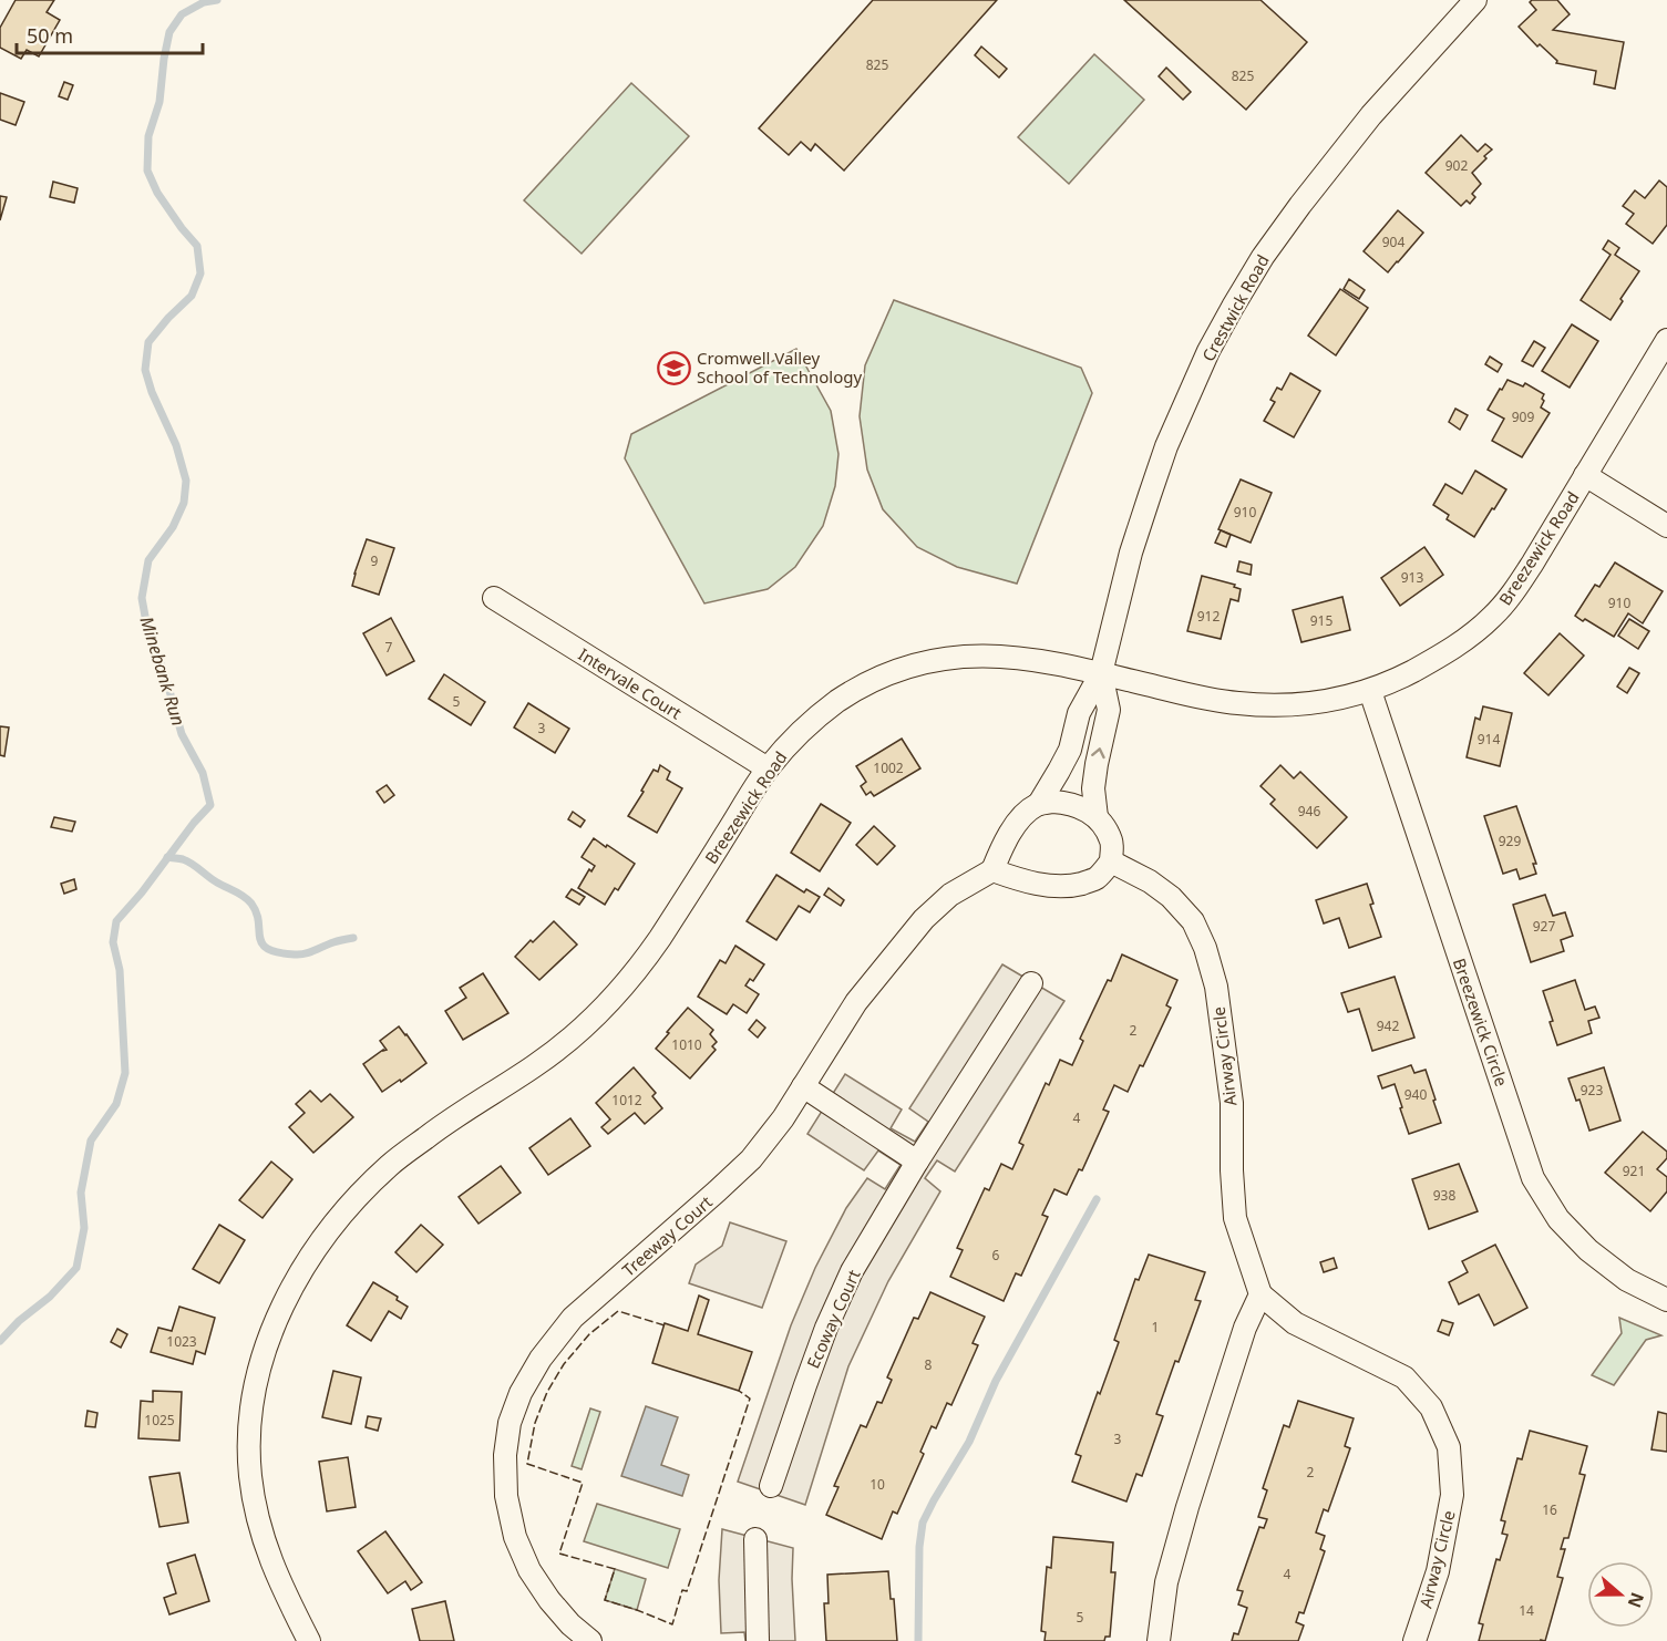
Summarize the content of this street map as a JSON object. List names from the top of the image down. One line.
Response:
{"streets":{"street":["Crestwick Road","Breezewick Road","Intervale Court","Breezewick Circle","Airway Circle","Treeway Court","Ecoway Court"]},"crossings":[["Crestwick Road","Breezewick Road"],["Crestwick Road","Airway Circle"],["Crestwick Road","Treeway Court"],["Breezewick Road","Intervale Court"],["Breezewick Road","Breezewick Circle"],["Airway Circle","Treeway Court"]],"water":["Minebank Run"],"places":{"school or university":["Cromwell Valley School of Technology"]},"house_numbers":["825","825","902","904","909","910","9","913","910","912","915","7","5","3","914","1002","946","929","927","942","2","1010","923","940","1012","4","921","938","6","1","1023","8","1025","3","2","10","16","4","14","5"],"scale_bar":"50 m","north":"right"}
